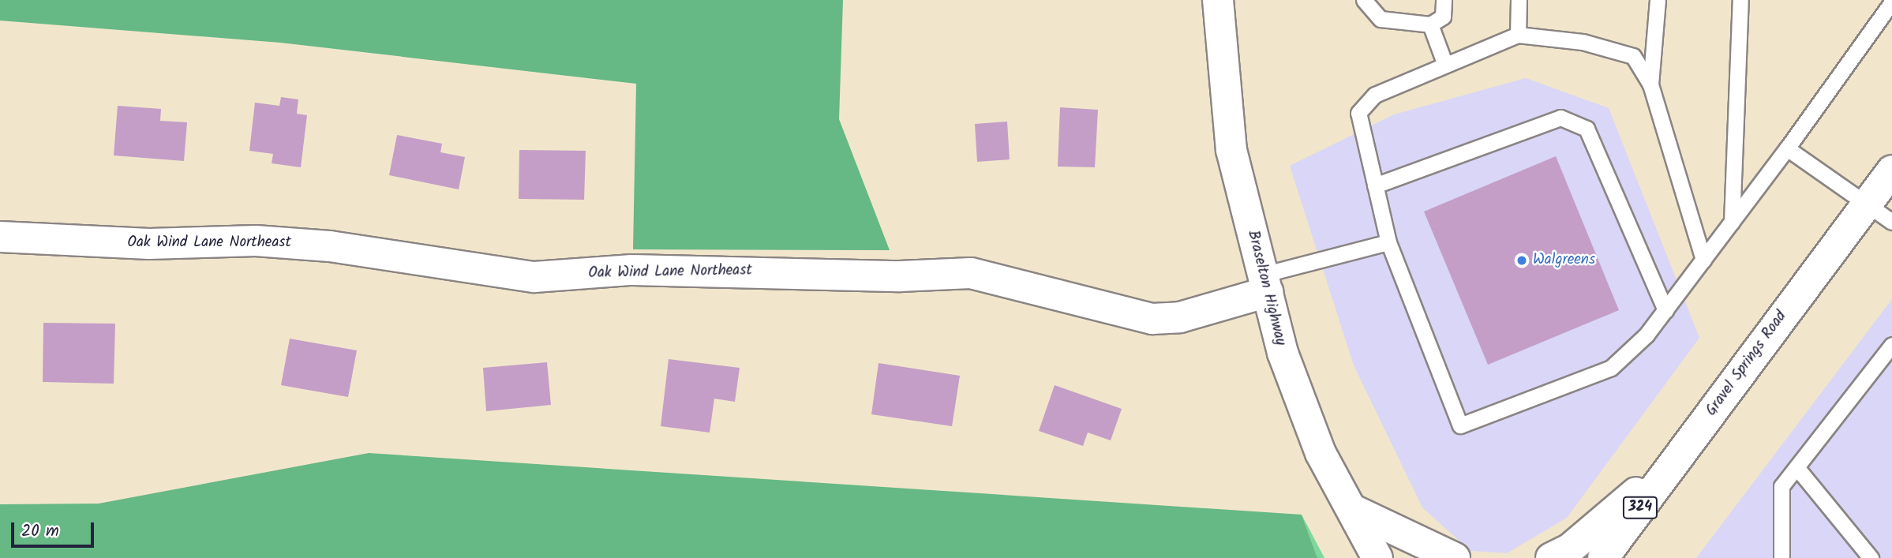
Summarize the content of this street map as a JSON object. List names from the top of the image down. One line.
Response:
{"streets":{"main road":["Oak Wind Lane Northeast","Braselton Highway","Gravel Springs Road","324"]},"crossings":[["Oak Wind Lane Northeast","Braselton Highway"]],"places":["Walgreens"],"scale_bar":"20 m"}
